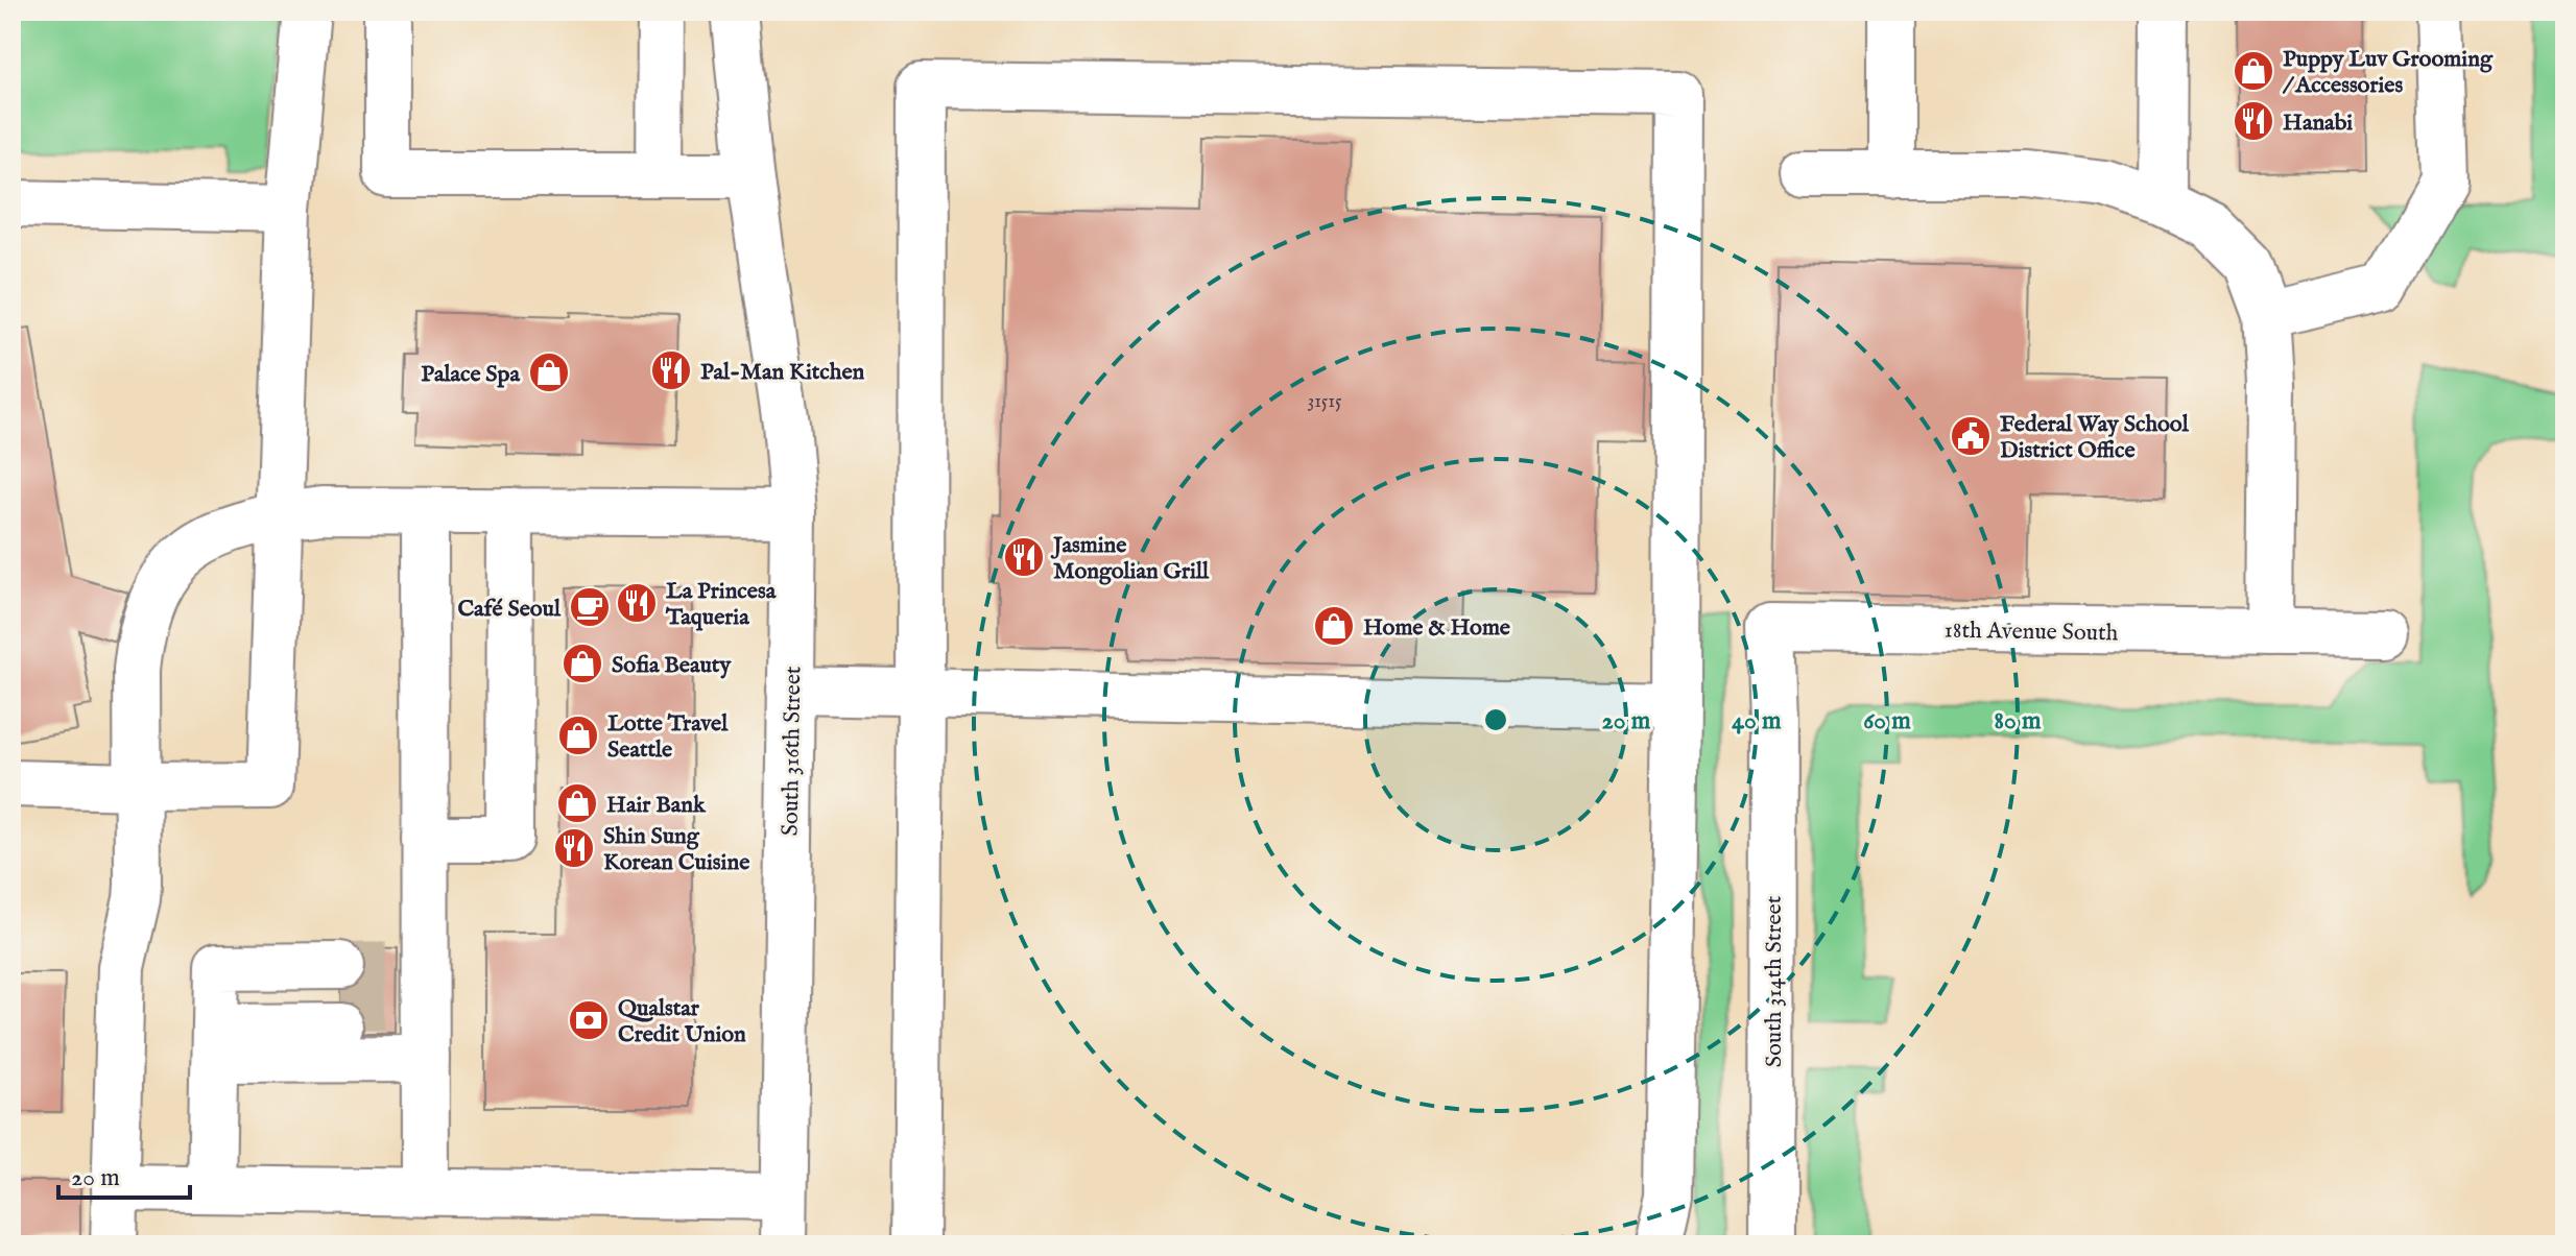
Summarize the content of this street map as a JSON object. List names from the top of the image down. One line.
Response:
{"streets":{"street":["18th Avenue South","South 316th Street","South 314th Street"]},"crossings":[["18th Avenue South","South 314th Street"]],"places":{"shop":["Puppy Luv Grooming / Accessories","Palace Spa","Home & Home","Sofia Beauty","Lotte Travel Seattle","Hair Bank"],"restaurant":["Hanabi","Pal-Man Kitchen","Jasmine Mongolian Grill","La Princesa Taqueria","Shin Sung Korean Cuisine"],"public building":["Federal Way School District Office"],"cafe":["Café Seoul"],"bank":["Qualstar Credit Union"]},"house_numbers":["31515"],"scale_bar":"20 m","rings":["20 m","40 m","60 m","80 m"]}
